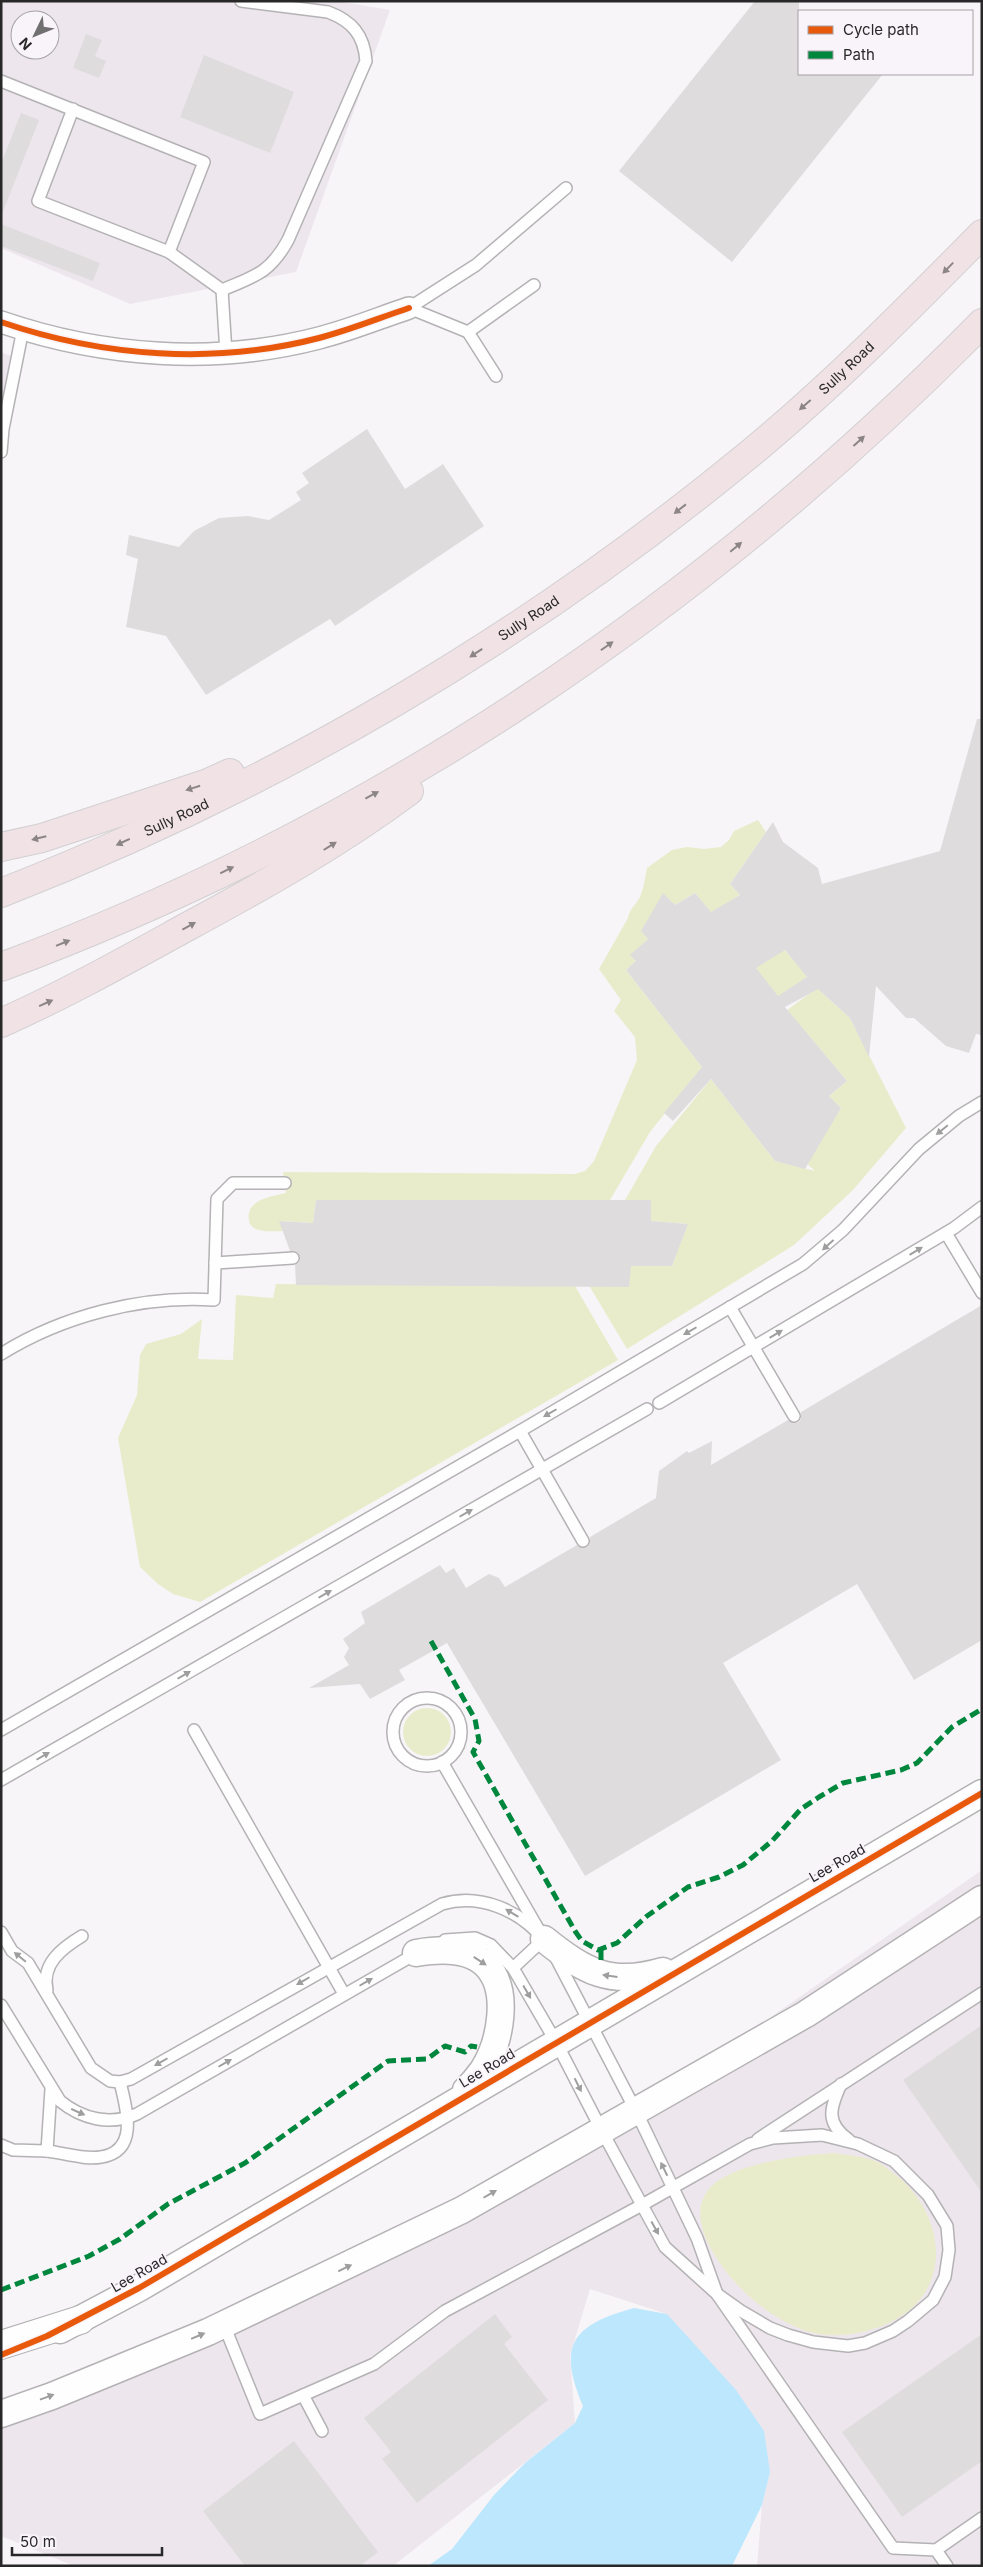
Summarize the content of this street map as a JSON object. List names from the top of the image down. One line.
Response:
{"streets":{"highway":["Sully Road"],"street":["Lee Road"]},"legend":["Cycle path","Path"],"scale_bar":"50 m","north":"bottom left"}
